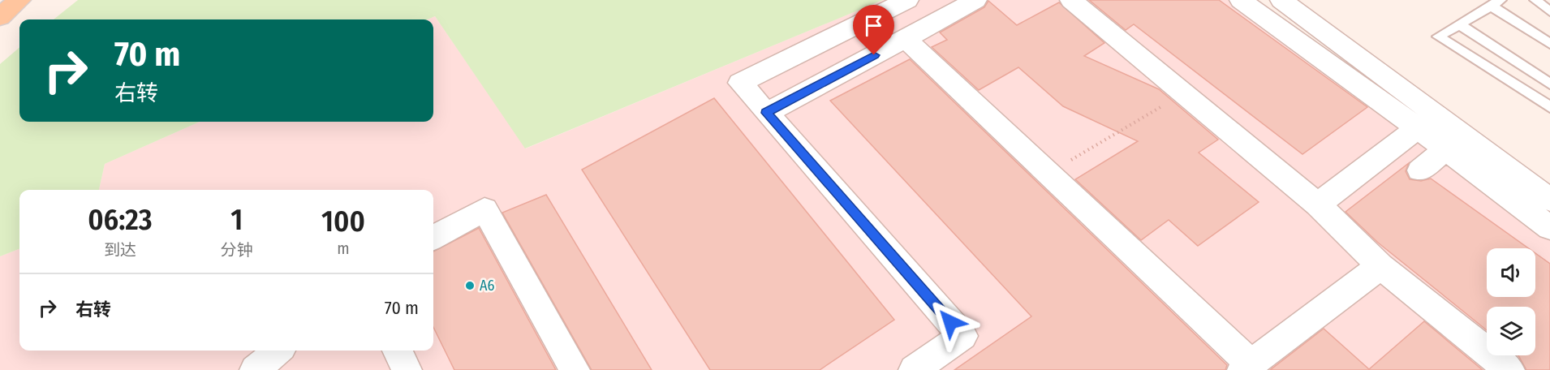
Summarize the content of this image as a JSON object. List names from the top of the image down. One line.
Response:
{"places":["A6"],"page":{"turn":["70 m","右转"],"eta":["06:23","到达","1","分钟","100","m"],"list":[{"name":"右转","value":"70 m"}]}}
